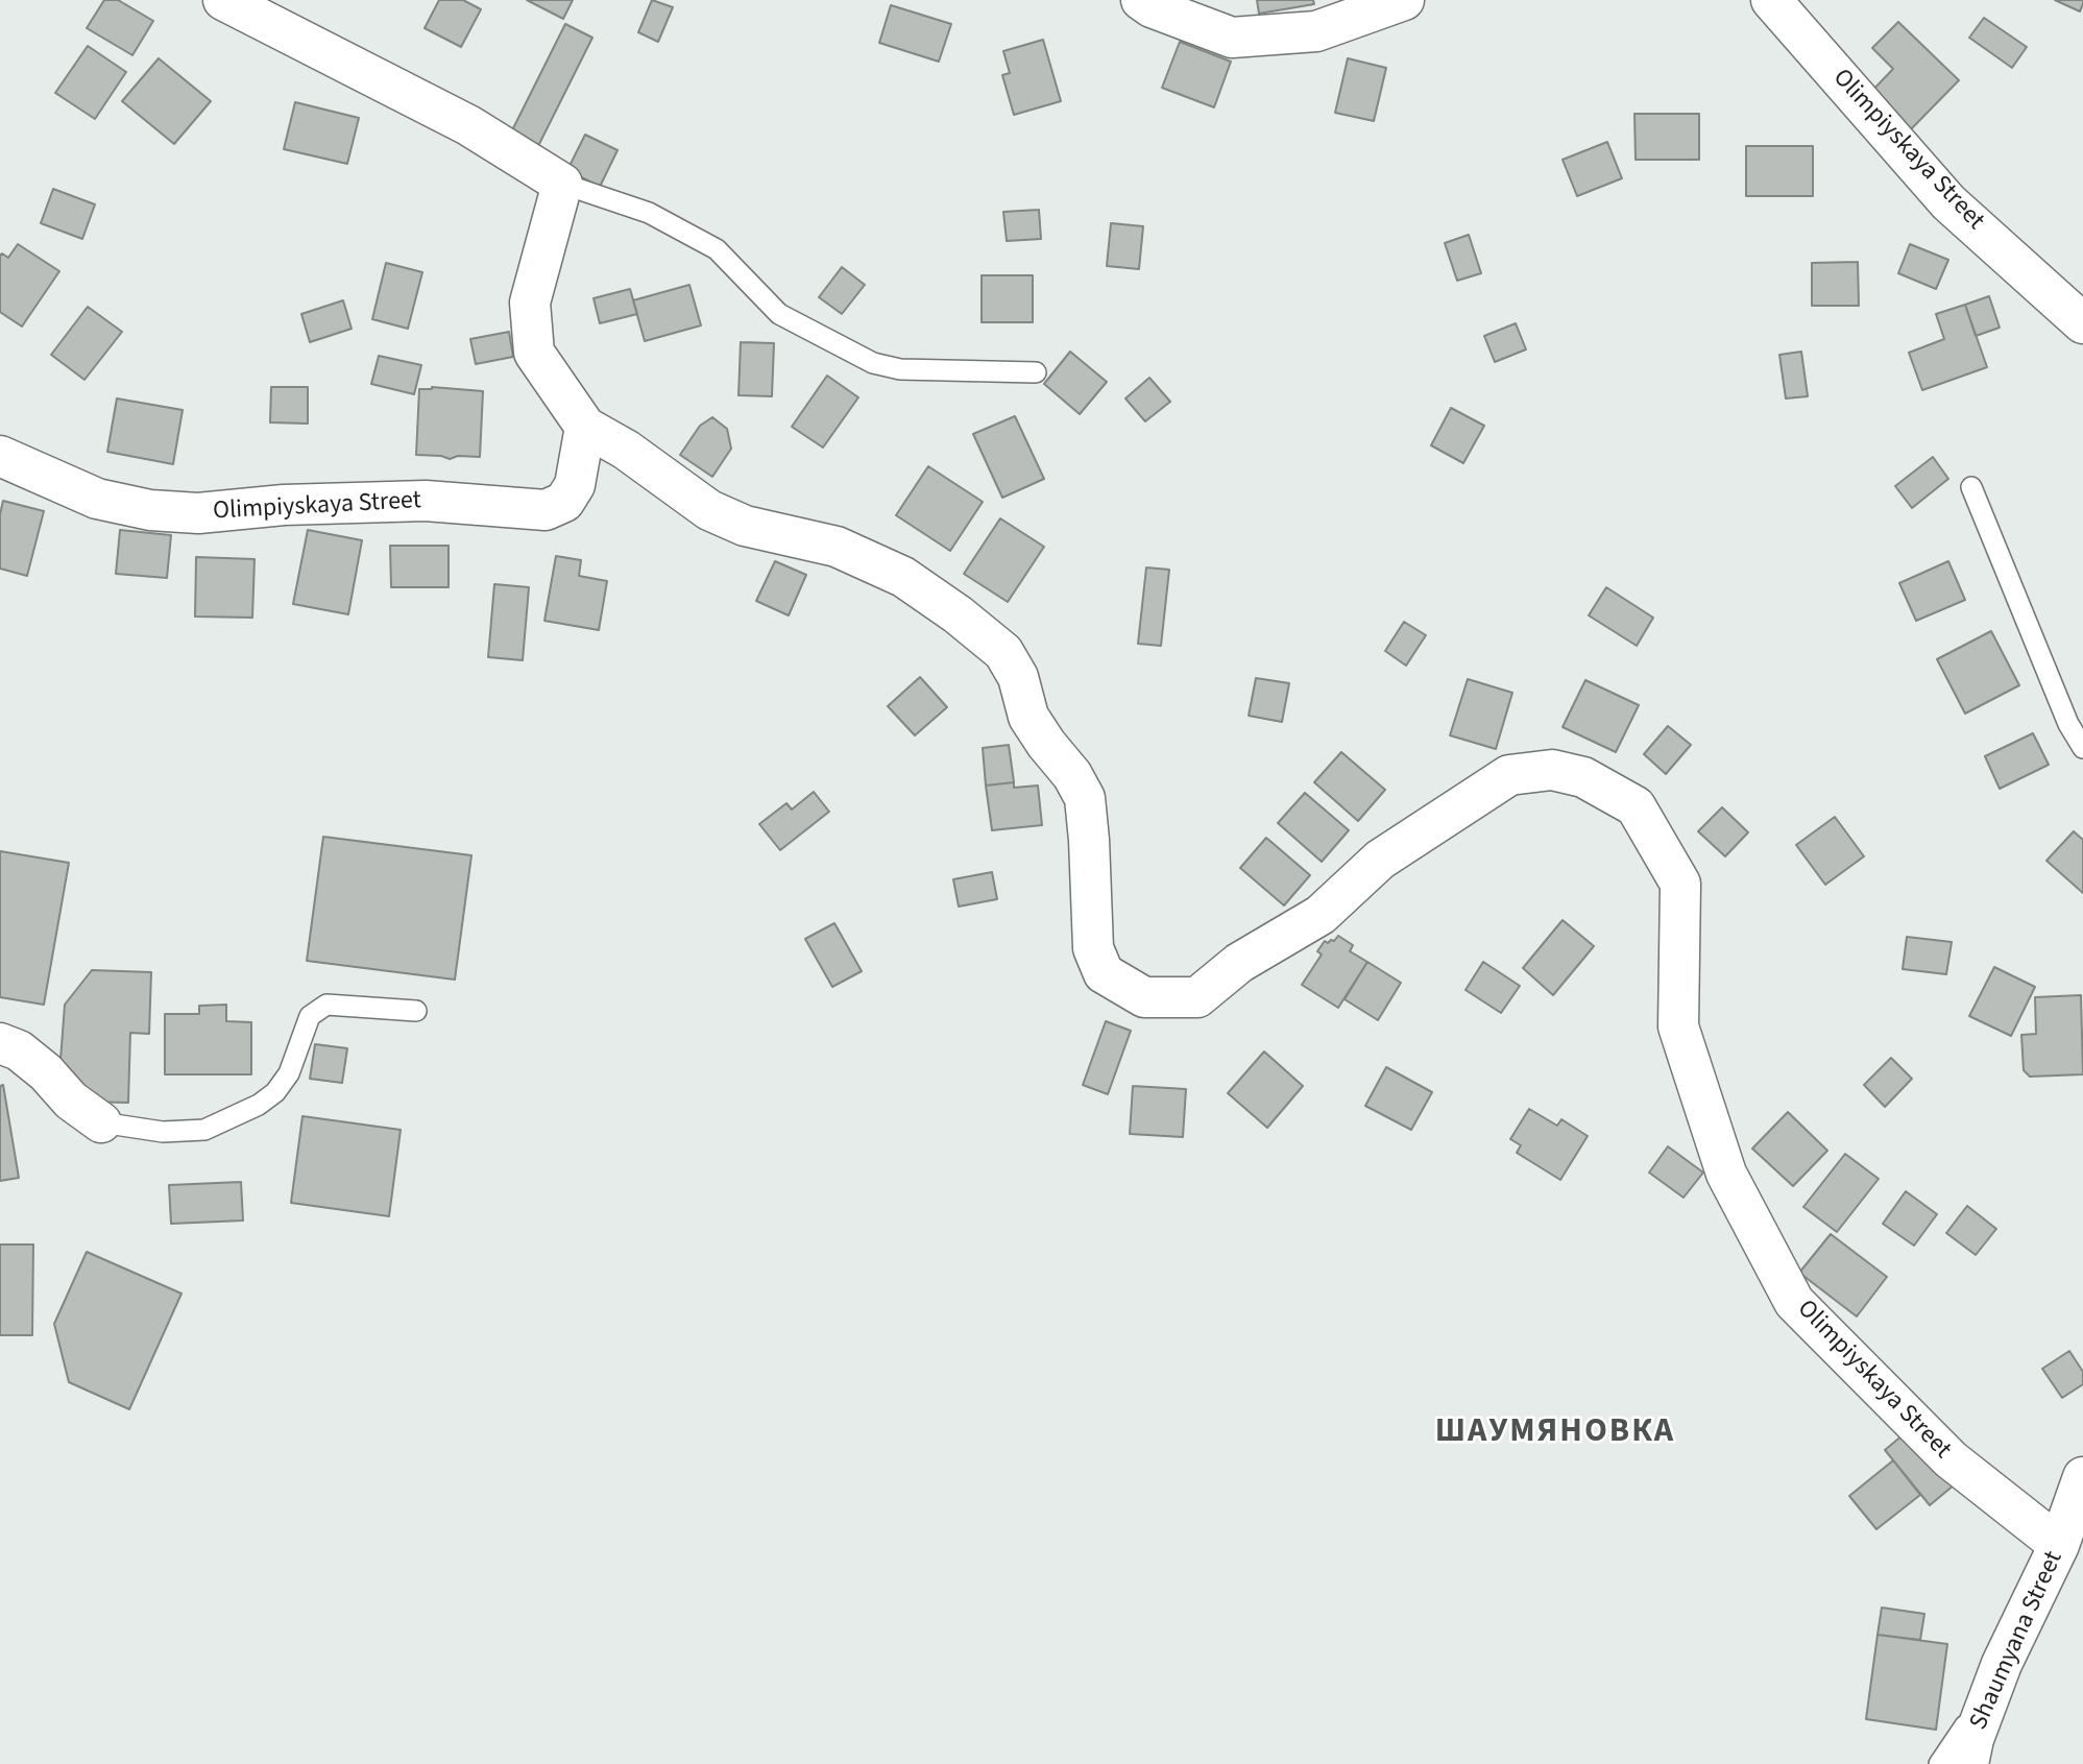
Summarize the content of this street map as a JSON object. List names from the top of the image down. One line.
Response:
{"streets":{"street":["Olimpiyskaya Street","Shaumyana Street"]},"crossings":[["Olimpiyskaya Street","Shaumyana Street"]],"districts":["ШАУМЯНОВКА"]}
